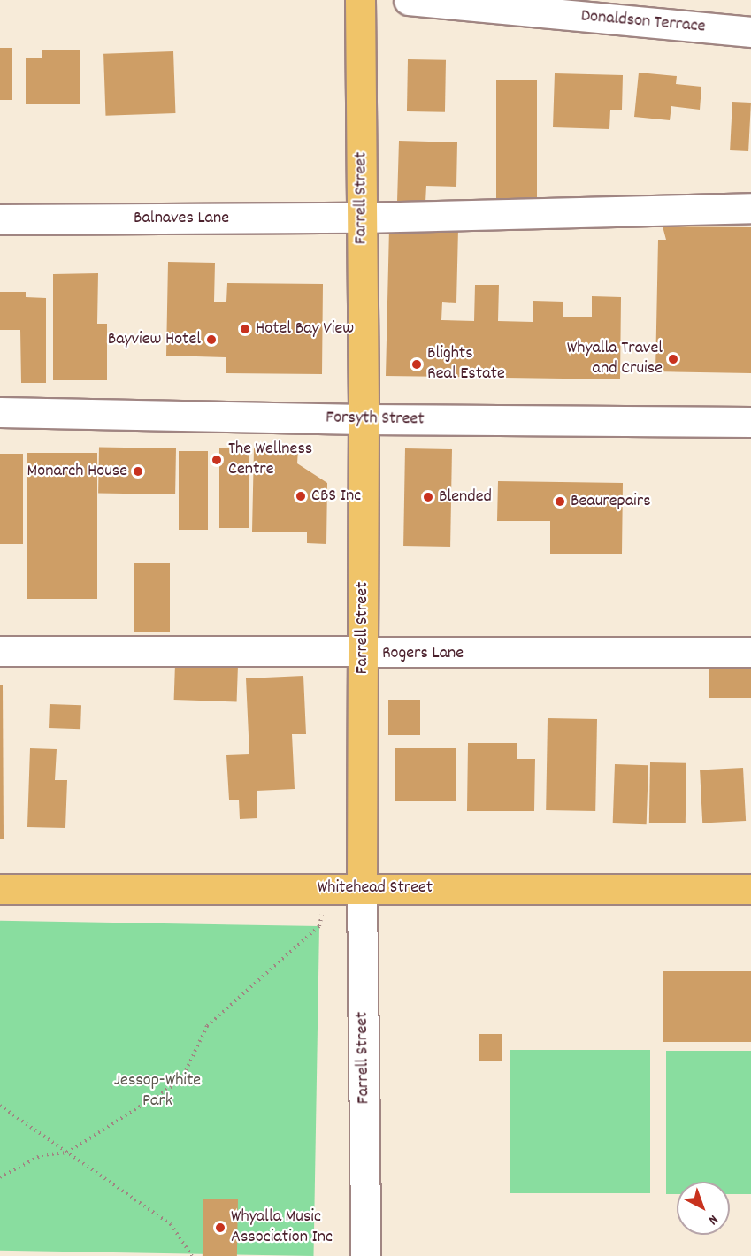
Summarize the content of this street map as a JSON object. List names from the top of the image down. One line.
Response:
{"streets":{"main road":["Farrell Street","Whitehead Street"],"street":["Donaldson Terrace","Balnaves Lane","Forsyth Street","Rogers Lane"]},"crossings":[["Farrell Street","Balnaves Lane"],["Farrell Street","Forsyth Street"],["Farrell Street","Rogers Lane"],["Farrell Street","Whitehead Street"]],"parks":["Jessop-White Park"],"places":["Hotel Bay View","Bayview Hotel","Whyalla Travel and Cruise","Blights Real Estate","The Wellness Centre","Monarch House","CBS Inc","Blended","Beaurepairs","Whyalla Music Association Inc"],"north":"bottom right"}
